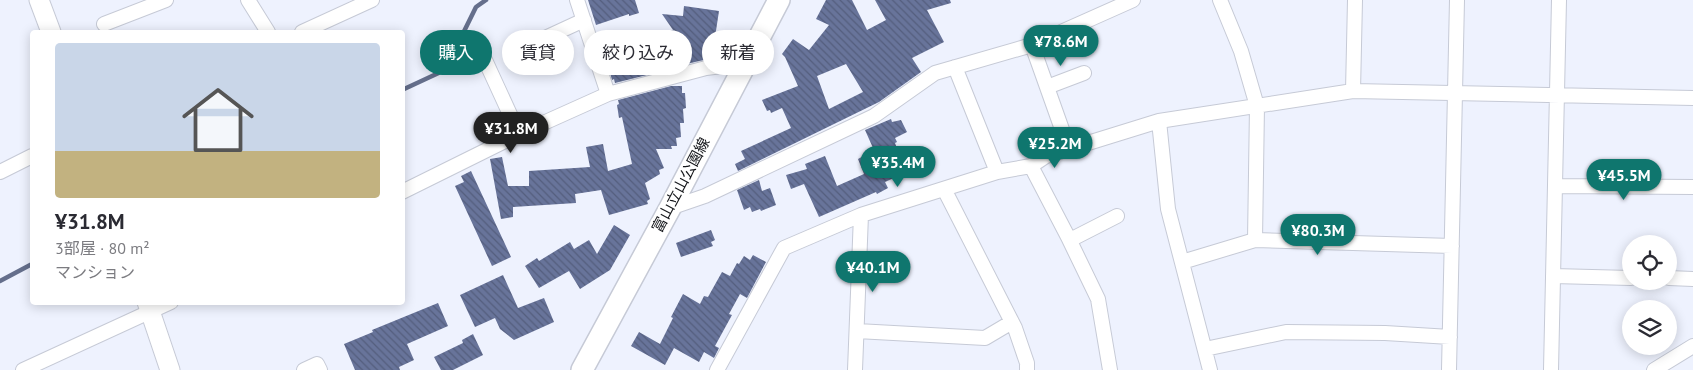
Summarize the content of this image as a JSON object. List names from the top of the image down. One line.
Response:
{"streets":{"main road":["富山立山公園線"]},"page":{"price":["¥78.6M","¥31.8M","¥25.2M","¥35.4M","¥45.5M","¥80.3M","¥40.1M"],"chip":["購入","賃貸","絞り込み","新着"],"list":[{"name":"¥31.8M","note":"3部屋 · 80 m² · マンション"}]}}
